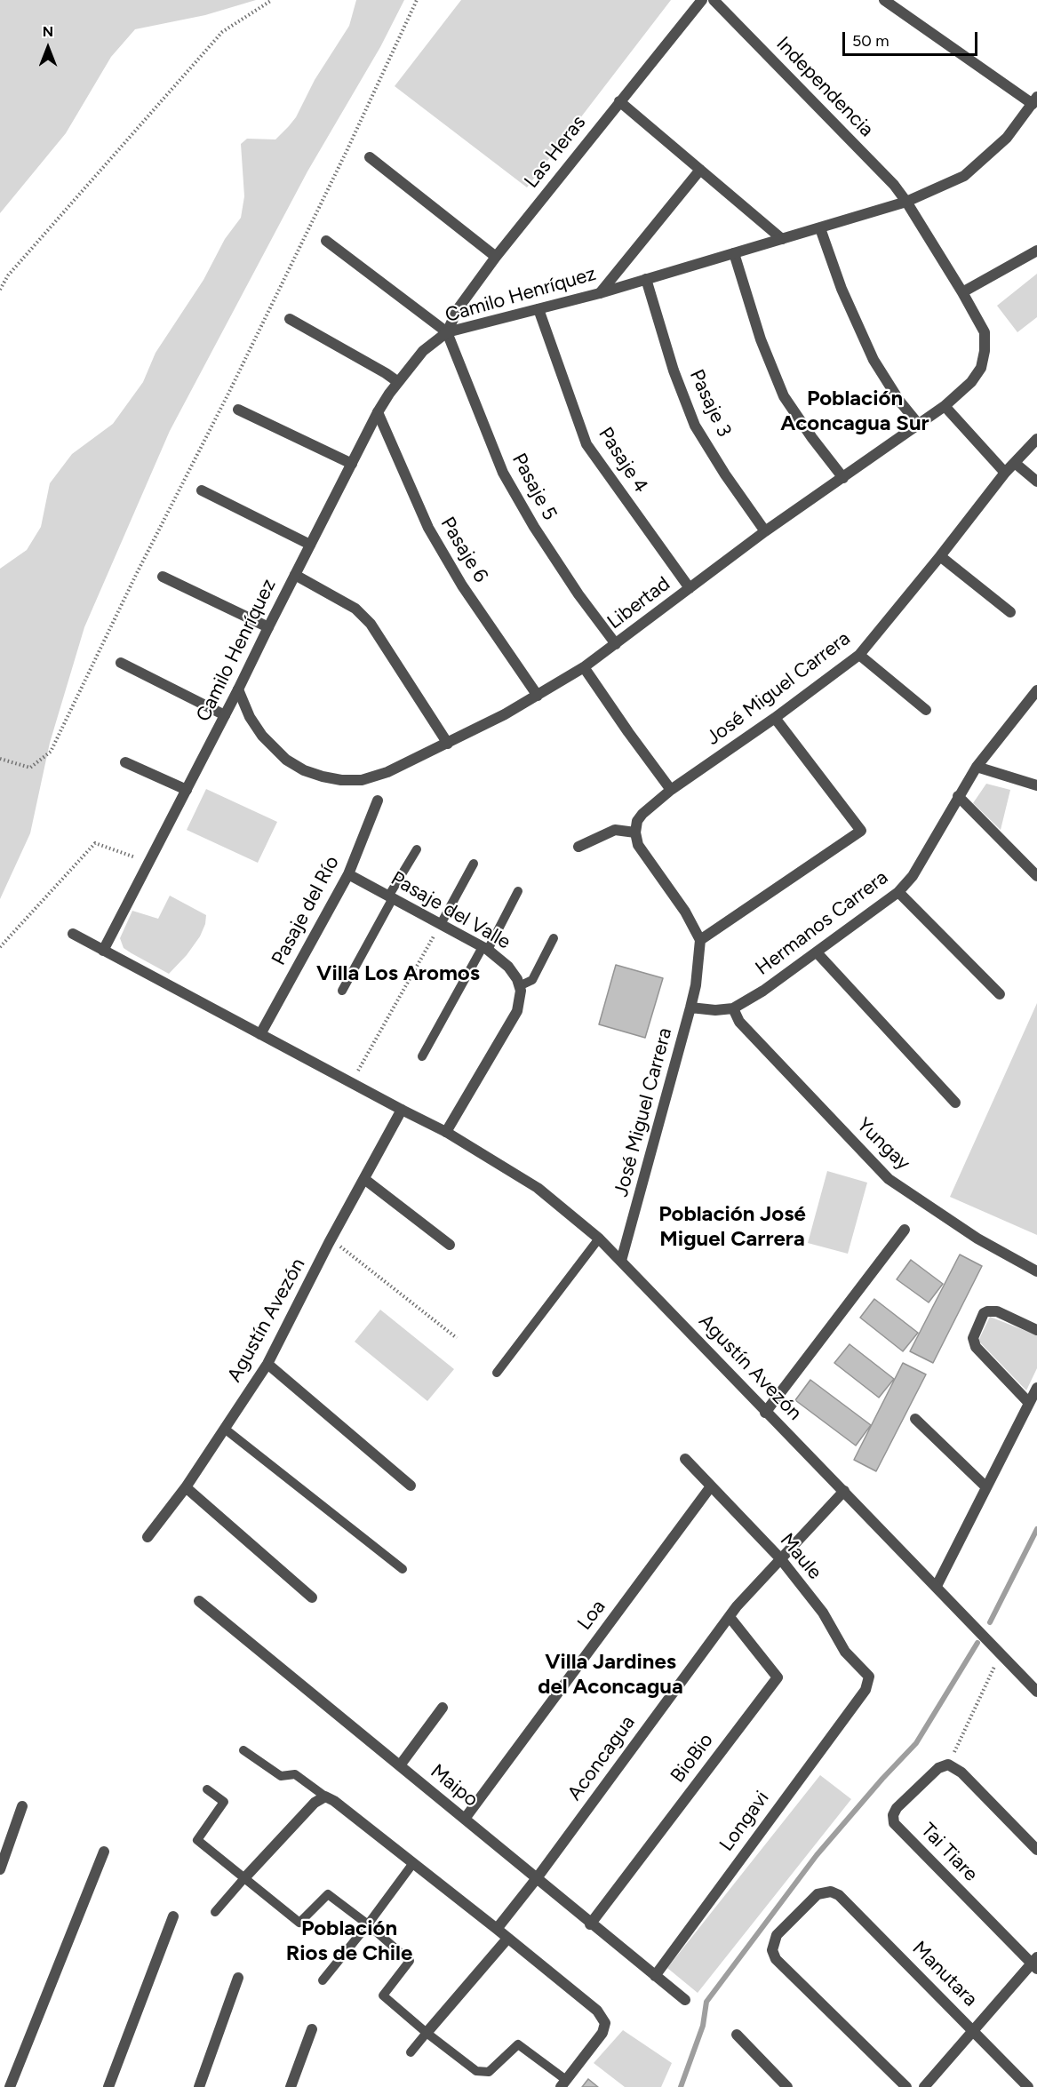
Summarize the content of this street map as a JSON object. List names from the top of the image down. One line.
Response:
{"streets":{"street":["Independencia","Las Heras","Camilo Henríquez","Pasaje 3","Pasaje 4","Pasaje 5","Pasaje 6","Libertad","José Miguel Carrera","Pasaje del Río","Pasaje del Valle","Hermanos Carrera","Yungay","Agustín Avezón","Maule","Loa","Aconcagua","BioBio","Maipo","Longavi","Tai Tiare","Manutara"]},"crossings":[["Independencia","Camilo Henríquez"],["Independencia","Libertad"],["Las Heras","Camilo Henríquez"],["Las Heras","Pasaje 5"],["Camilo Henríquez","Pasaje 3"],["Camilo Henríquez","Pasaje 4"],["Camilo Henríquez","Pasaje 5"],["Camilo Henríquez","Pasaje 6"],["Camilo Henríquez","Libertad"],["Camilo Henríquez","Agustín Avezón"],["Pasaje 3","Libertad"],["Pasaje 4","Libertad"],["Pasaje 5","Libertad"],["Pasaje 6","Libertad"],["José Miguel Carrera","Hermanos Carrera"],["José Miguel Carrera","Agustín Avezón"],["Pasaje del Río","Pasaje del Valle"],["Pasaje del Río","Agustín Avezón"],["Hermanos Carrera","Yungay"],["Agustín Avezón","Aconcagua"],["Maule","Loa"],["Maule","Aconcagua"],["Maule","Longavi"],["Loa","Maipo"],["Aconcagua","BioBio"],["Aconcagua","Maipo"],["BioBio","Maipo"],["Maipo","Longavi"]],"districts":["Población Aconcagua Sur","Villa Los Aromos","Población José Miguel Carrera","Villa Jardines del Aconcagua","Población Rios de Chile"],"scale_bar":"50 m","north":"top"}
